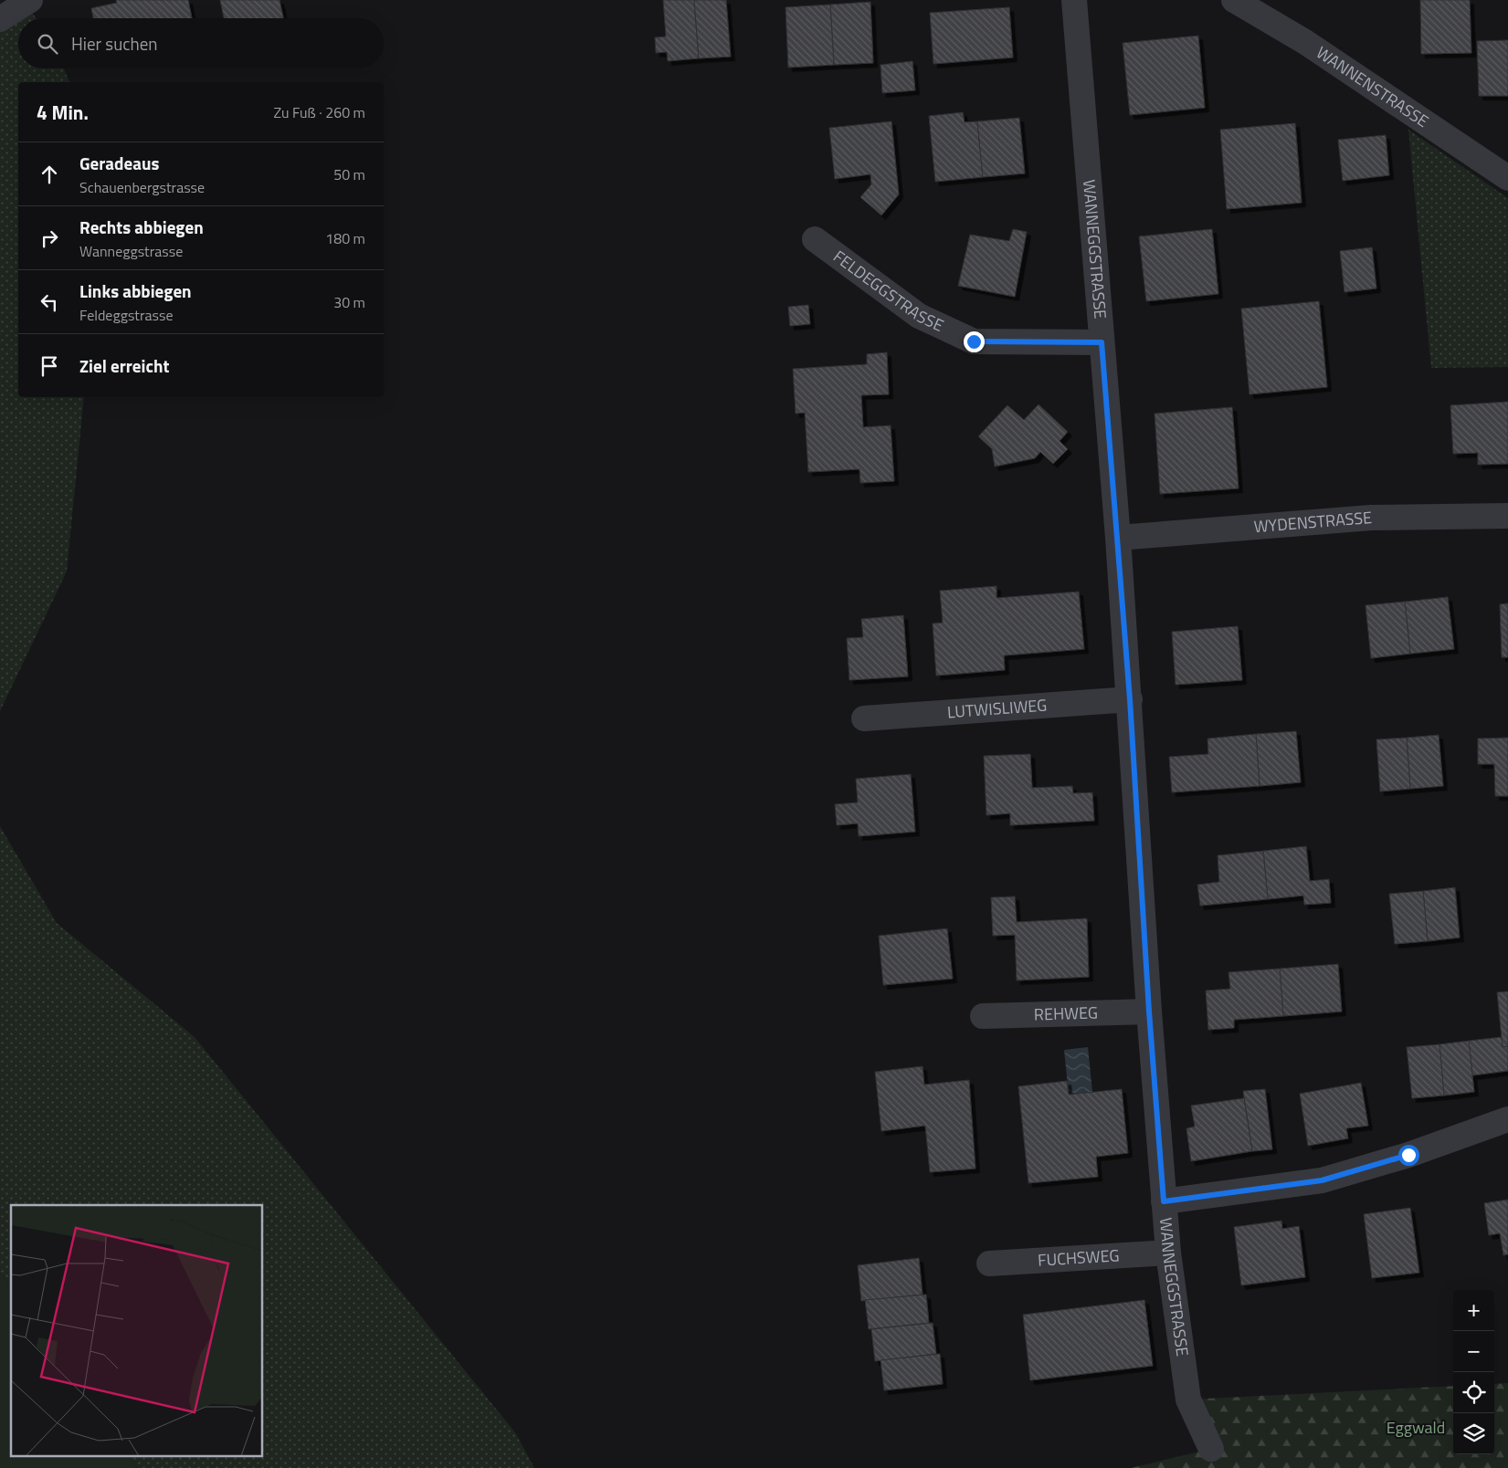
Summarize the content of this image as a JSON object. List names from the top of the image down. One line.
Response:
{"streets":{"street":["WANNENSTRASSE","WANNEGGSTRASSE","FELDEGGSTRASSE","WYDENSTRASSE","LUTWISLIWEG","REHWEG","FUCHSWEG"]},"crossings":[["WANNEGGSTRASSE","FELDEGGSTRASSE"],["WANNEGGSTRASSE","WYDENSTRASSE"],["WANNEGGSTRASSE","LUTWISLIWEG"],["WANNEGGSTRASSE","REHWEG"],["WANNEGGSTRASSE","FUCHSWEG"]],"parks":["Eggwald"],"page":{"search":"Hier suchen","heading":["4 Min.","Zu Fuß · 260 m"],"list":[["Geradeaus","Schauenbergstrasse","50 m"],["Rechts abbiegen","Wanneggstrasse","180 m"],["Links abbiegen","Feldeggstrasse","30 m"],"Ziel erreicht"],"map_buttons":["+","−"]}}
